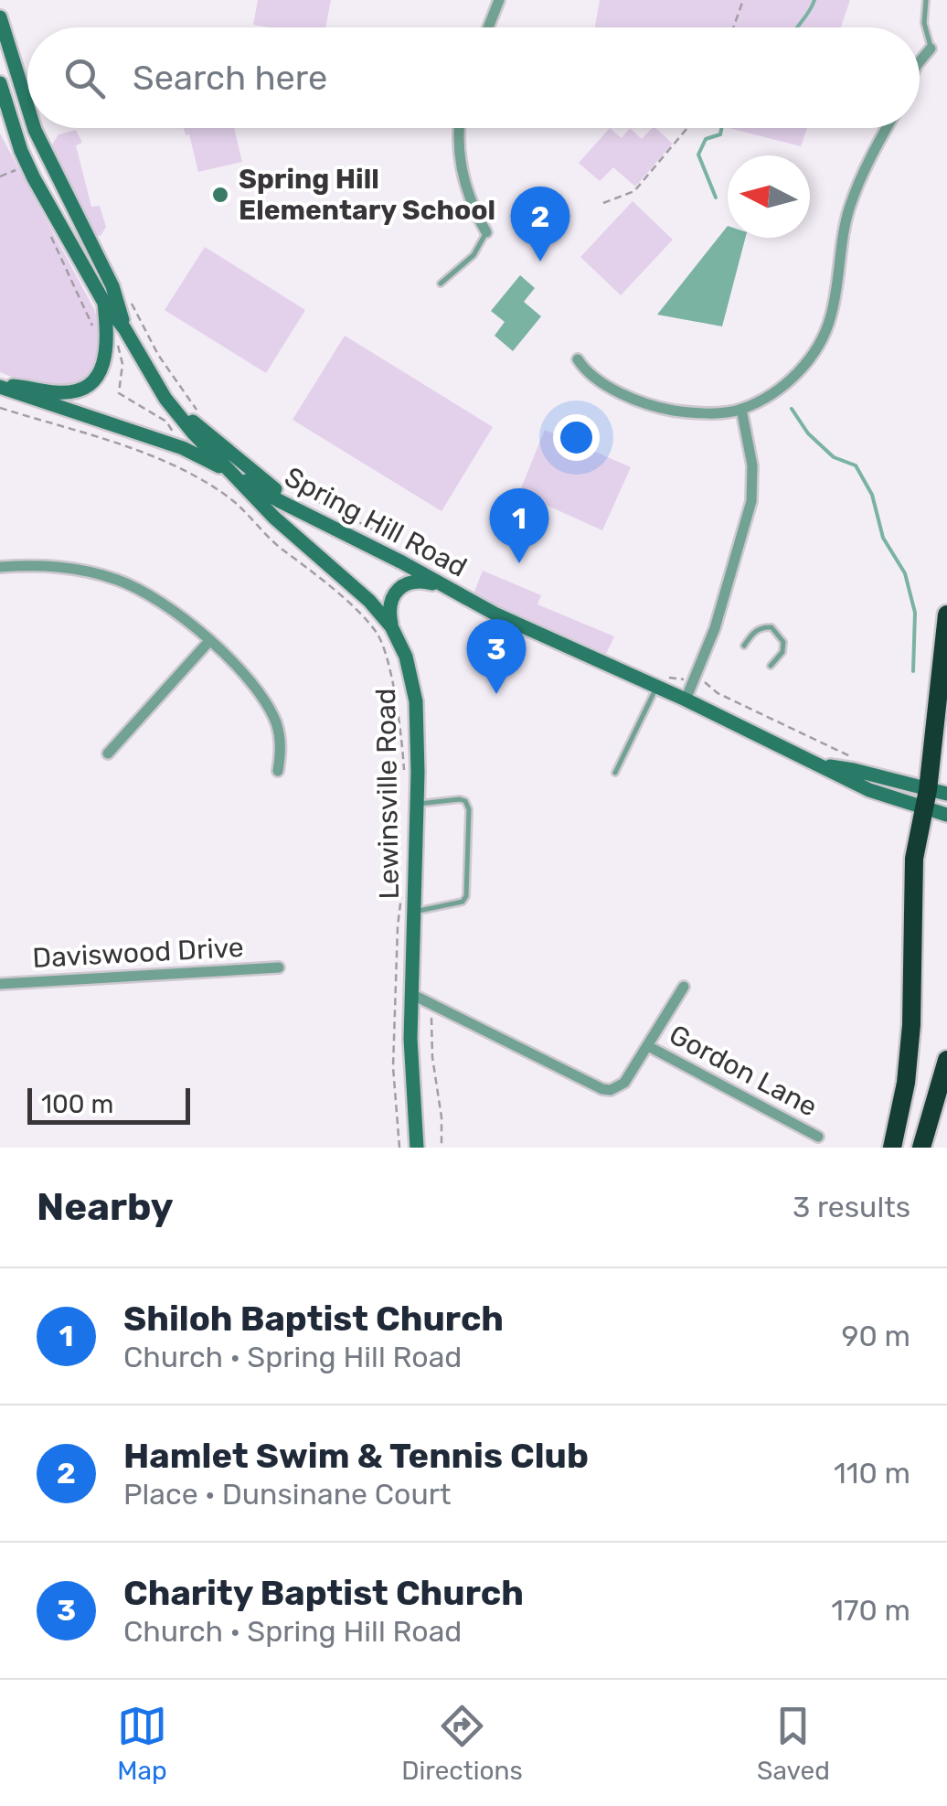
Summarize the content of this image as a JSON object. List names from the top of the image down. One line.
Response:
{"streets":{"main road":["Spring Hill Road","Lewinsville Road"],"street":["Daviswood Drive","Gordon Lane"]},"crossings":[["Spring Hill Road","Lewinsville Road"]],"places":["Spring Hill Elementary School"],"scale_bar":"100 m","north":"left","page":{"search":"Search here","pins":["2","1","3"],"scale":"100 m","heading":["Nearby","3 results"],"list":[{"mark":"1","name":"Shiloh Baptist Church","note":"Church · Spring Hill Road","value":"90 m"},{"mark":"2","name":"Hamlet Swim & Tennis Club","note":"Place · Dunsinane Court","value":"110 m"},{"mark":"3","name":"Charity Baptist Church","note":"Church · Spring Hill Road","value":"170 m"}],"nav":["Map","Directions","Saved"]}}
